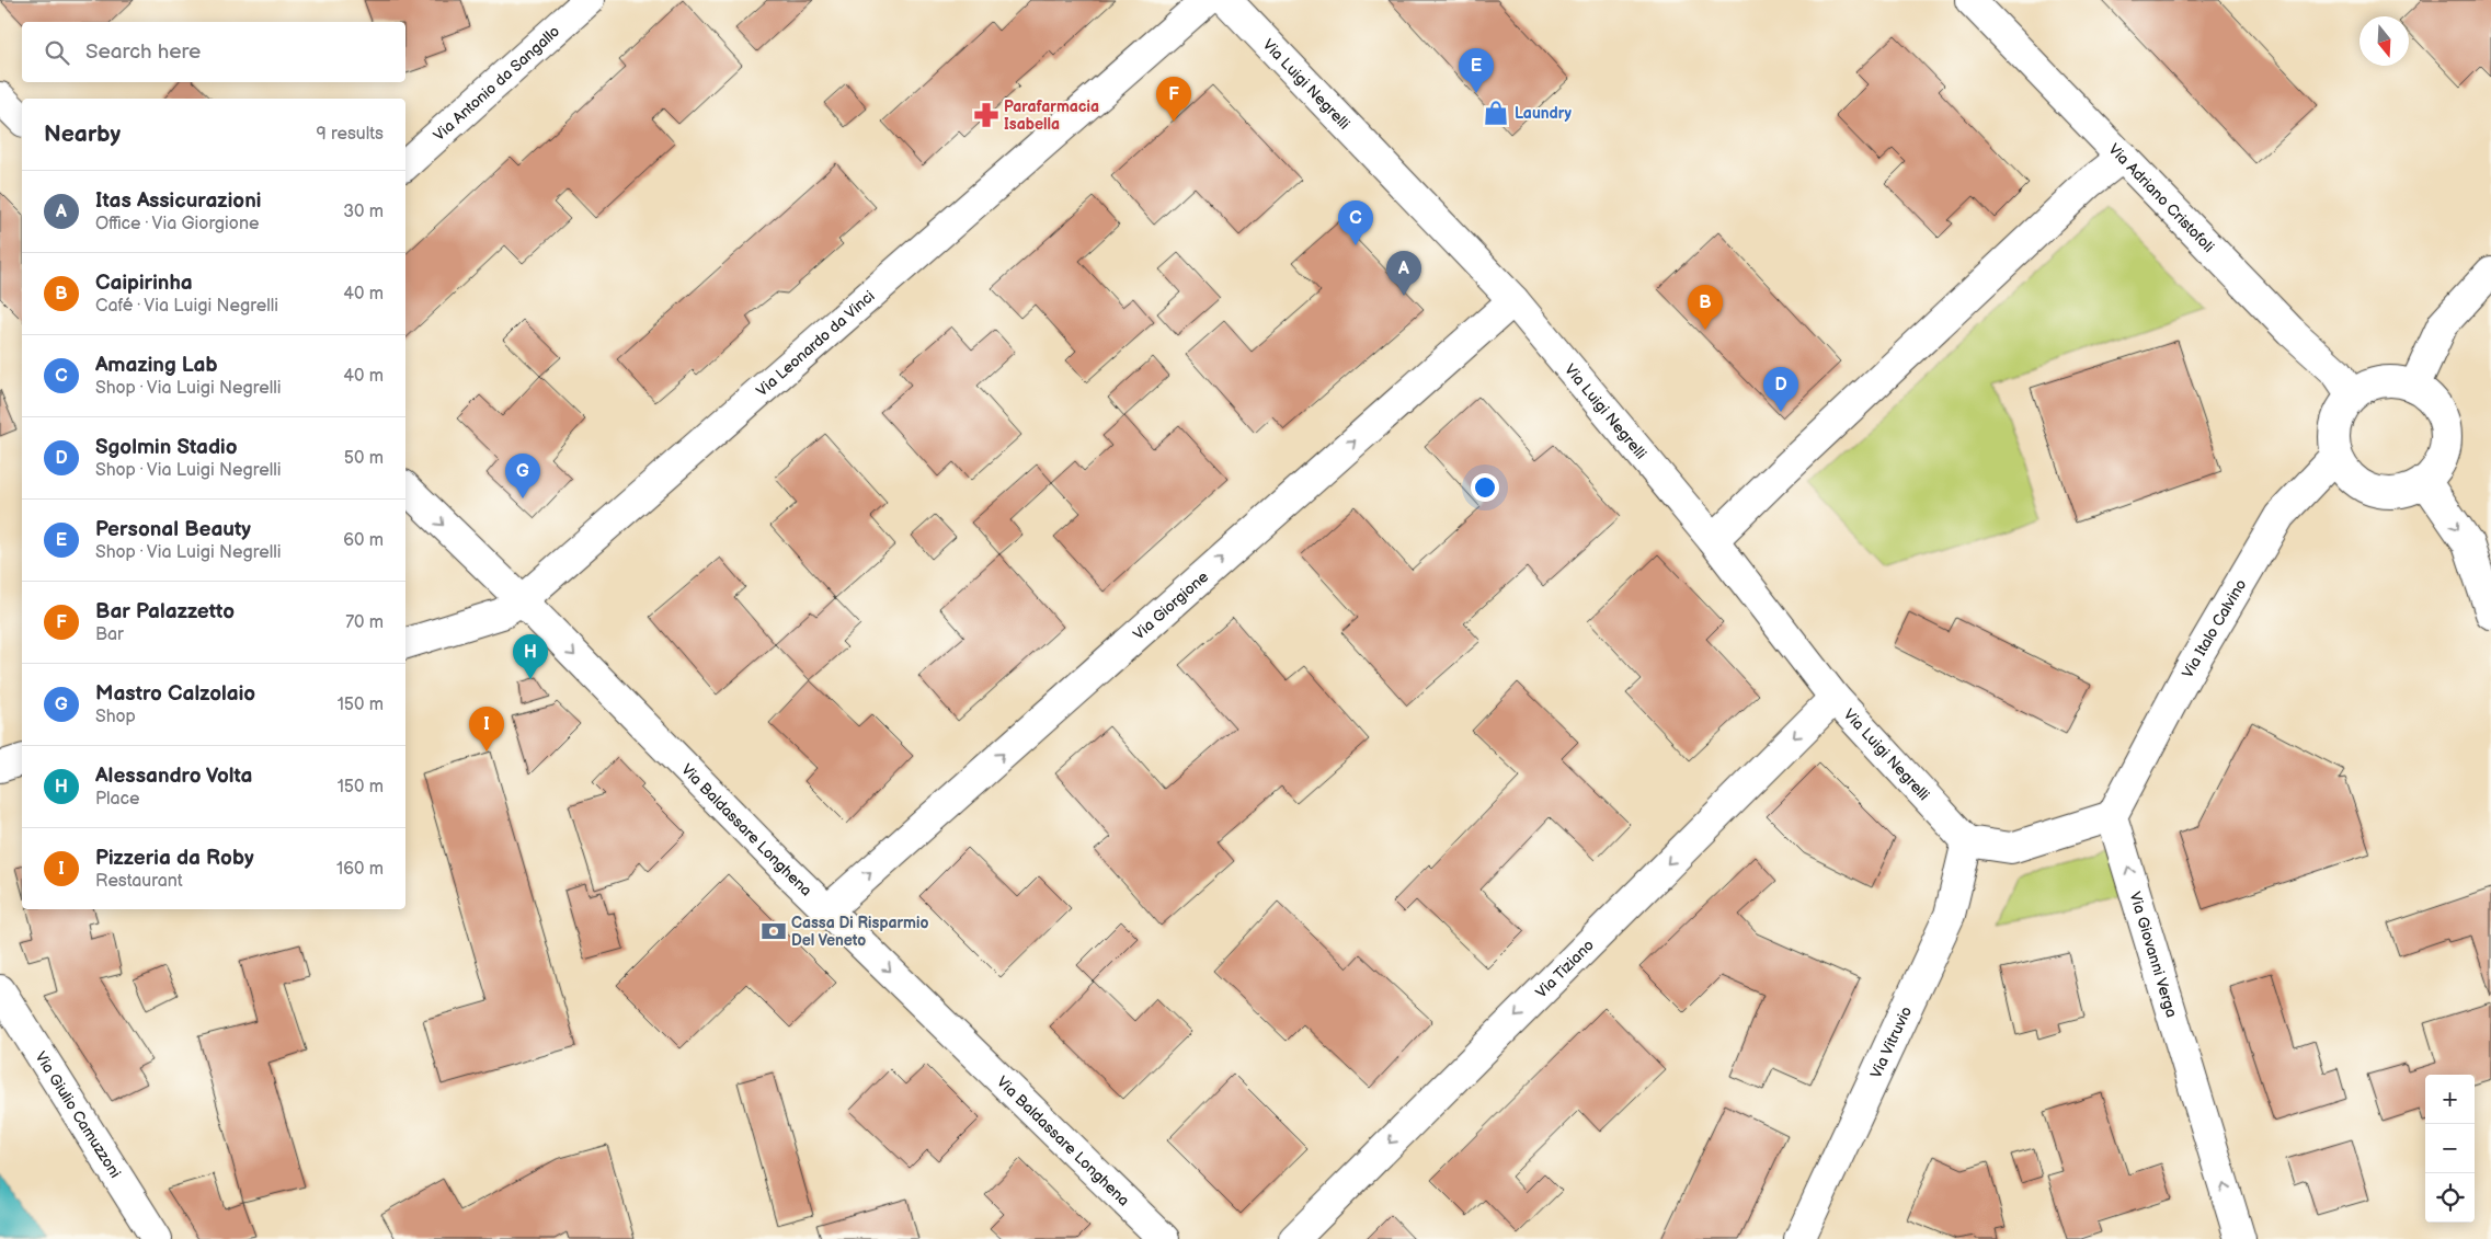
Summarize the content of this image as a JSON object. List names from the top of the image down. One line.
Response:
{"streets":{"street":["Via Antonio da Sangallo","Via Luigi Negrelli","Via Adriano Cristofoli","Via Leonardo da Vinci","Via Giorgione","Via Italo Calvino","Via Baldassare Longhena","Via Giovanni Verga","Via Tiziano","Via Vitruvio","Via Giulio Camuzzoni"]},"crossings":[["Via Luigi Negrelli","Via Giorgione"],["Via Luigi Negrelli","Via Tiziano"],["Via Luigi Negrelli","Via Vitruvio"],["Via Adriano Cristofoli","Via Italo Calvino"],["Via Leonardo da Vinci","Via Baldassare Longhena"],["Via Giorgione","Via Baldassare Longhena"],["Via Italo Calvino","Via Giovanni Verga"]],"one_way":["Via Giorgione","Via Baldassare Longhena","Via Giovanni Verga","Via Tiziano"],"places":{"shop":["Laundry"],"pharmacy":["Parafarmacia Isabella"],"bank":["Cassa Di Risparmio Del Veneto"]},"north":"bottom","page":{"search":"Search here","pins":["E","F","C","A","B","D","G","H","I"],"heading":["Nearby","9 results"],"list":[{"mark":"A","name":"Itas Assicurazioni","note":"Office · Via Giorgione","value":"30 m"},{"mark":"B","name":"Caipirinha","note":"Café · Via Luigi Negrelli","value":"40 m"},{"mark":"C","name":"Amazing Lab","note":"Shop · Via Luigi Negrelli","value":"40 m"},{"mark":"D","name":"Sgolmin Stadio","note":"Shop · Via Luigi Negrelli","value":"50 m"},{"mark":"E","name":"Personal Beauty","note":"Shop · Via Luigi Negrelli","value":"60 m"},{"mark":"F","name":"Bar Palazzetto","note":"Bar","value":"70 m"},{"mark":"G","name":"Mastro Calzolaio","note":"Shop","value":"150 m"},{"mark":"H","name":"Alessandro Volta","note":"Place","value":"150 m"},{"mark":"I","name":"Pizzeria da Roby","note":"Restaurant","value":"160 m"}],"map_buttons":["+","−"]}}
